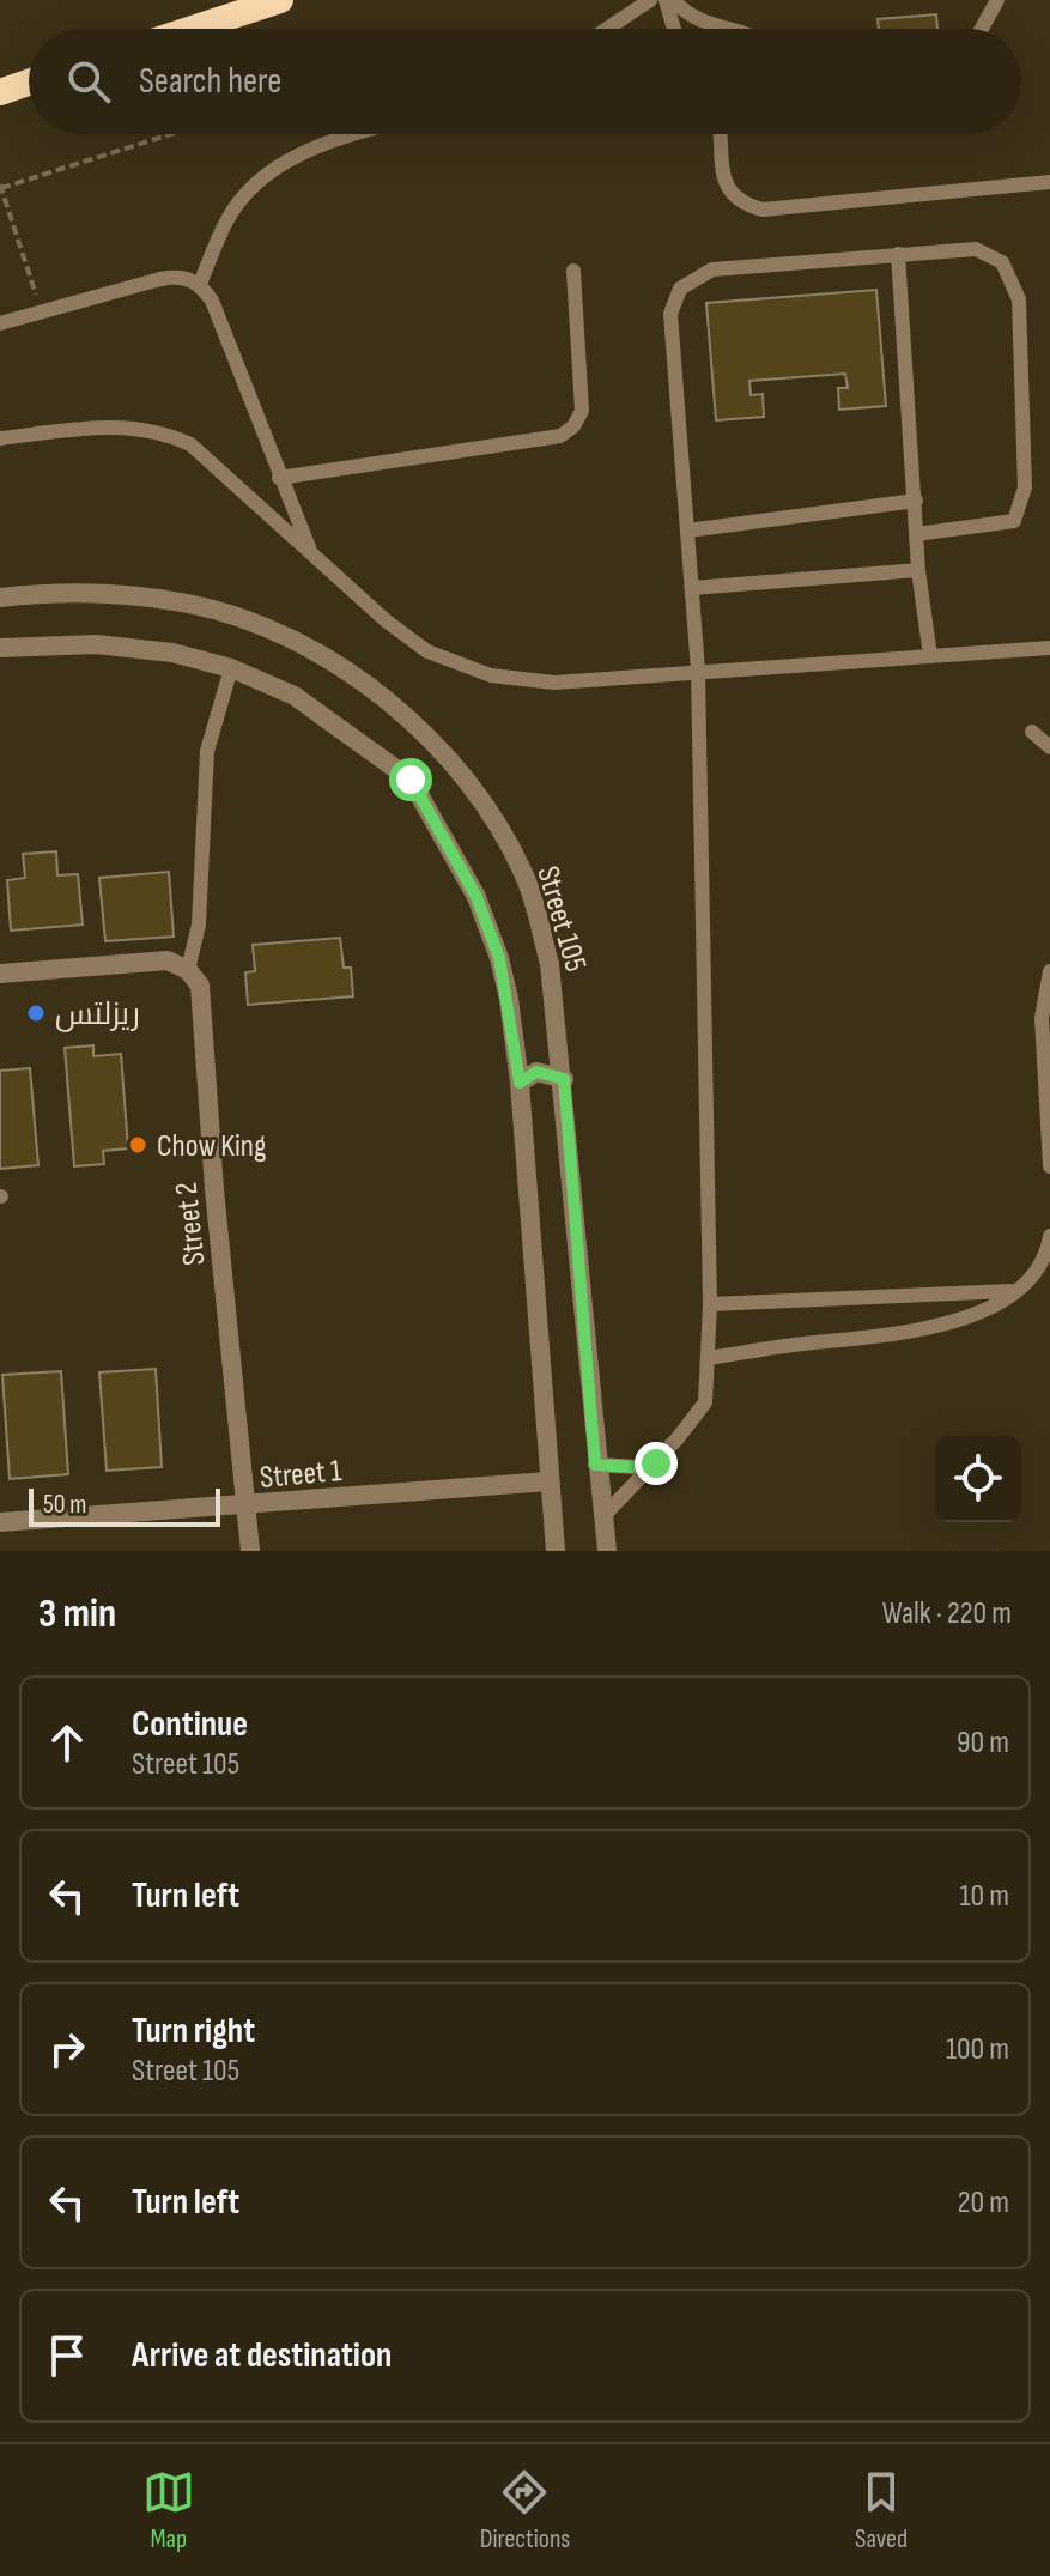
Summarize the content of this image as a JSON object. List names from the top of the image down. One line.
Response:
{"streets":{"street":["Street 105","Street 2","Street 1"]},"crossings":[["Street 2","Street 1"]],"places":["ريزلتس","Chow King"],"scale_bar":"50 m","page":{"search":"Search here","scale":"50 m","heading":["3 min","Walk · 220 m"],"list":[["Continue","Street 105","90 m"],["Turn left","10 m"],["Turn right","Street 105","100 m"],["Turn left","20 m"],"Arrive at destination"],"nav":["Map","Directions","Saved"]}}
